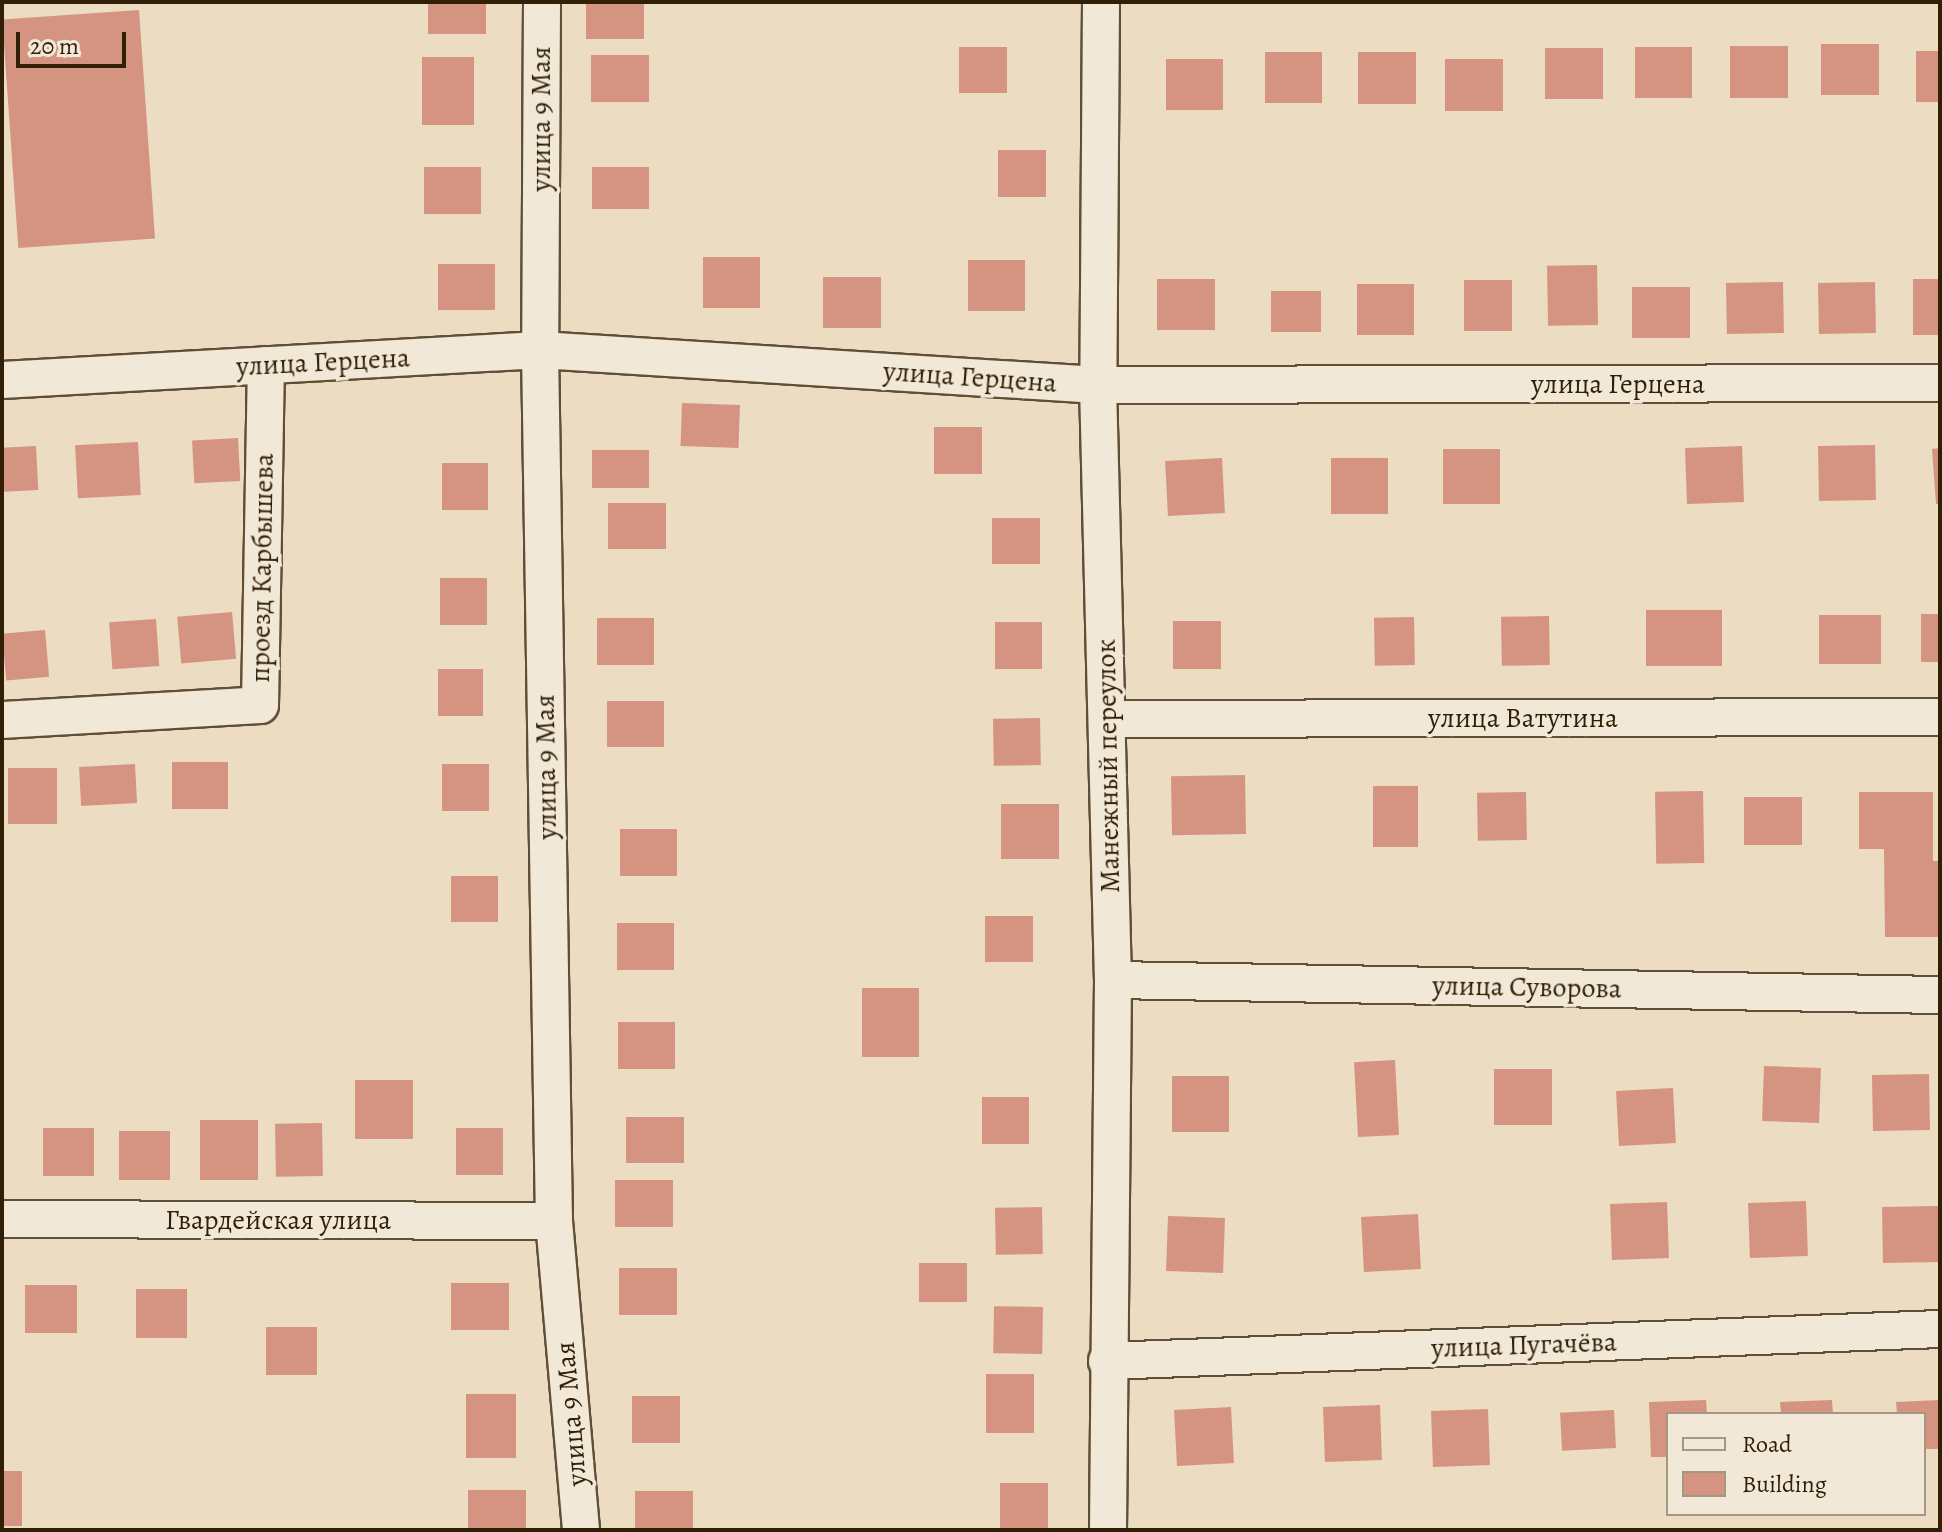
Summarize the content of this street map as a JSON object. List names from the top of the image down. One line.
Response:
{"streets":{"street":["улица 9 Мая","улица Герцена","проезд Карбышева","улица Ватутина","Манежный переулок","улица Суворова","Гвардейская улица","улица Пугачёва"]},"crossings":[["улица 9 Мая","улица Герцена"],["улица 9 Мая","Гвардейская улица"],["улица Герцена","проезд Карбышева"],["улица Герцена","Манежный переулок"],["улица Ватутина","Манежный переулок"],["Манежный переулок","улица Суворова"],["Манежный переулок","улица Пугачёва"]],"legend":["Road","Building"],"scale_bar":"20 m"}
